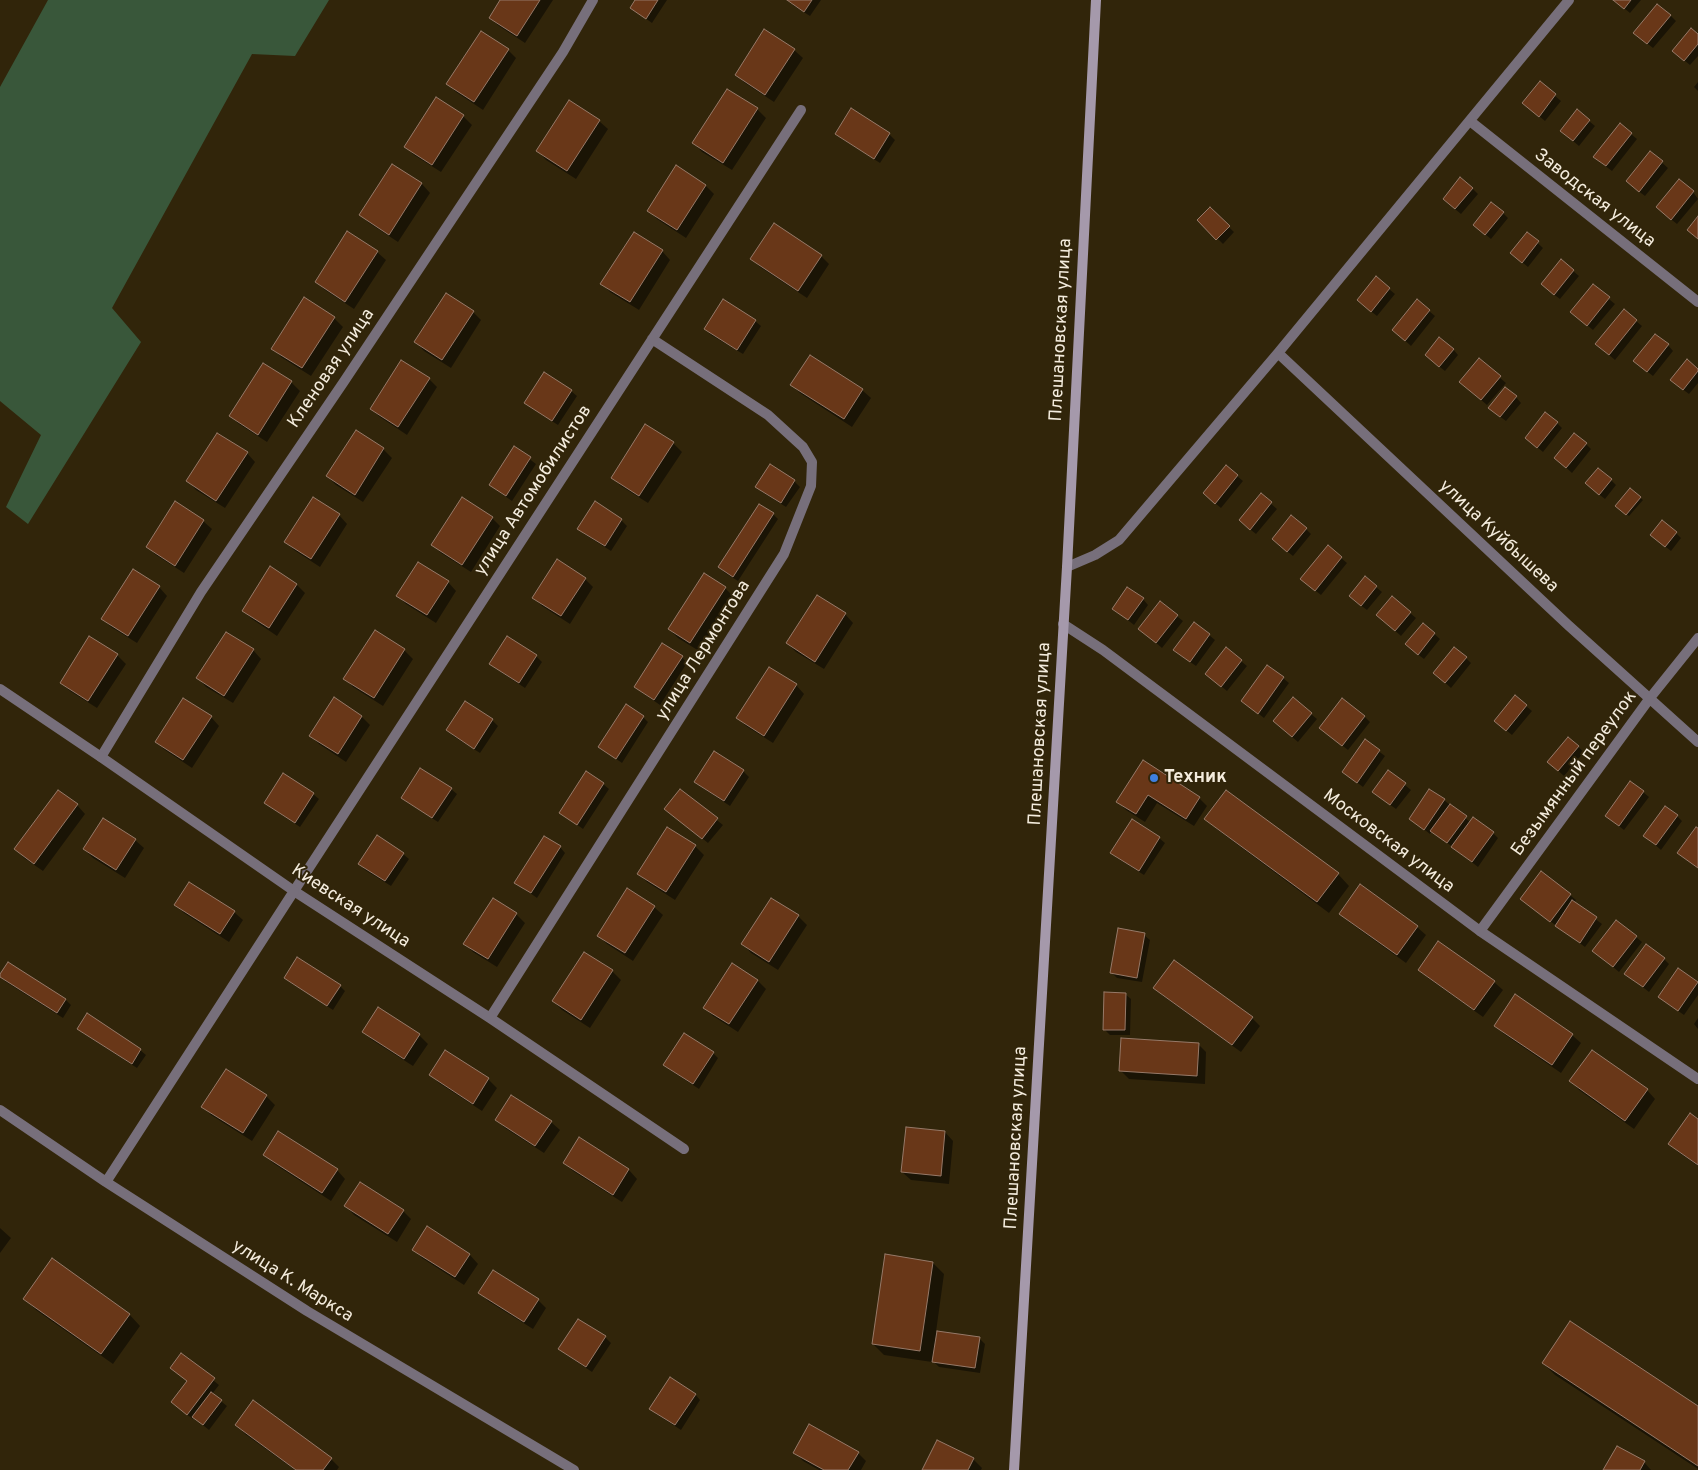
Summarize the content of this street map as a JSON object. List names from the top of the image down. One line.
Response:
{"streets":{"main road":["Плешановская улица"],"street":["Заводская улица","Кленовая улица","улица Автомобилистов","улица Куйбышева","улица Лермонтова","Безымянный переулок","Московская улица","Киевская улица","улица К. Маркса"]},"crossings":[["Плешановская улица","Московская улица"],["Кленовая улица","Киевская улица"],["улица Автомобилистов","улица Лермонтова"],["улица Автомобилистов","Киевская улица"],["улица Автомобилистов","улица К. Маркса"],["улица Куйбышева","Безымянный переулок"],["улица Лермонтова","Киевская улица"],["Безымянный переулок","Московская улица"]],"places":["Техник"]}
